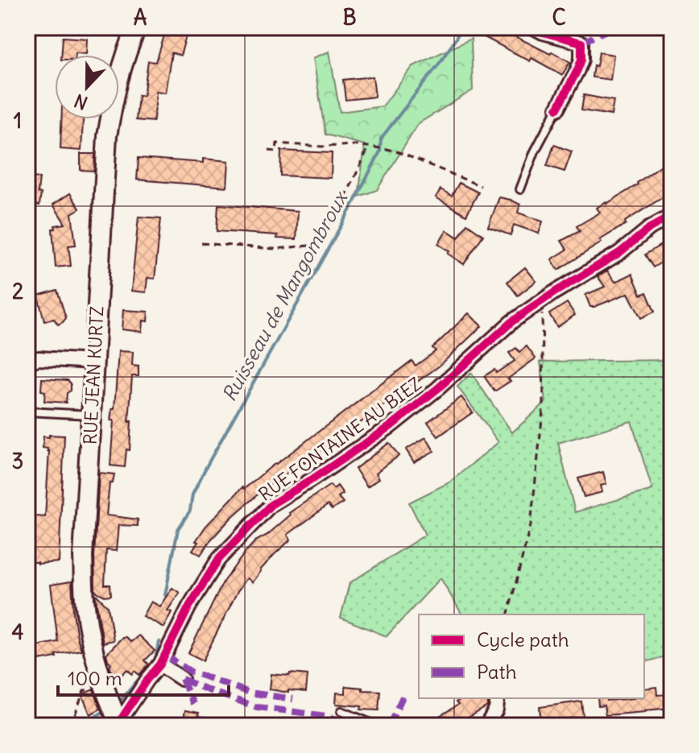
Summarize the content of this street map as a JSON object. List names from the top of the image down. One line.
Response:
{"streets":{"main road":["RUE JEAN KURTZ"],"street":["RUE FONTAINE AU BIEZ"]},"crossings":[["RUE JEAN KURTZ","RUE FONTAINE AU BIEZ"]],"water":["Ruisseau de Mangombroux"],"legend":["Cycle path","Path"],"scale_bar":"100 m","north":"bottom","grid":{"columns":["A","B","C"],"rows":["1","2","3","4"]}}
